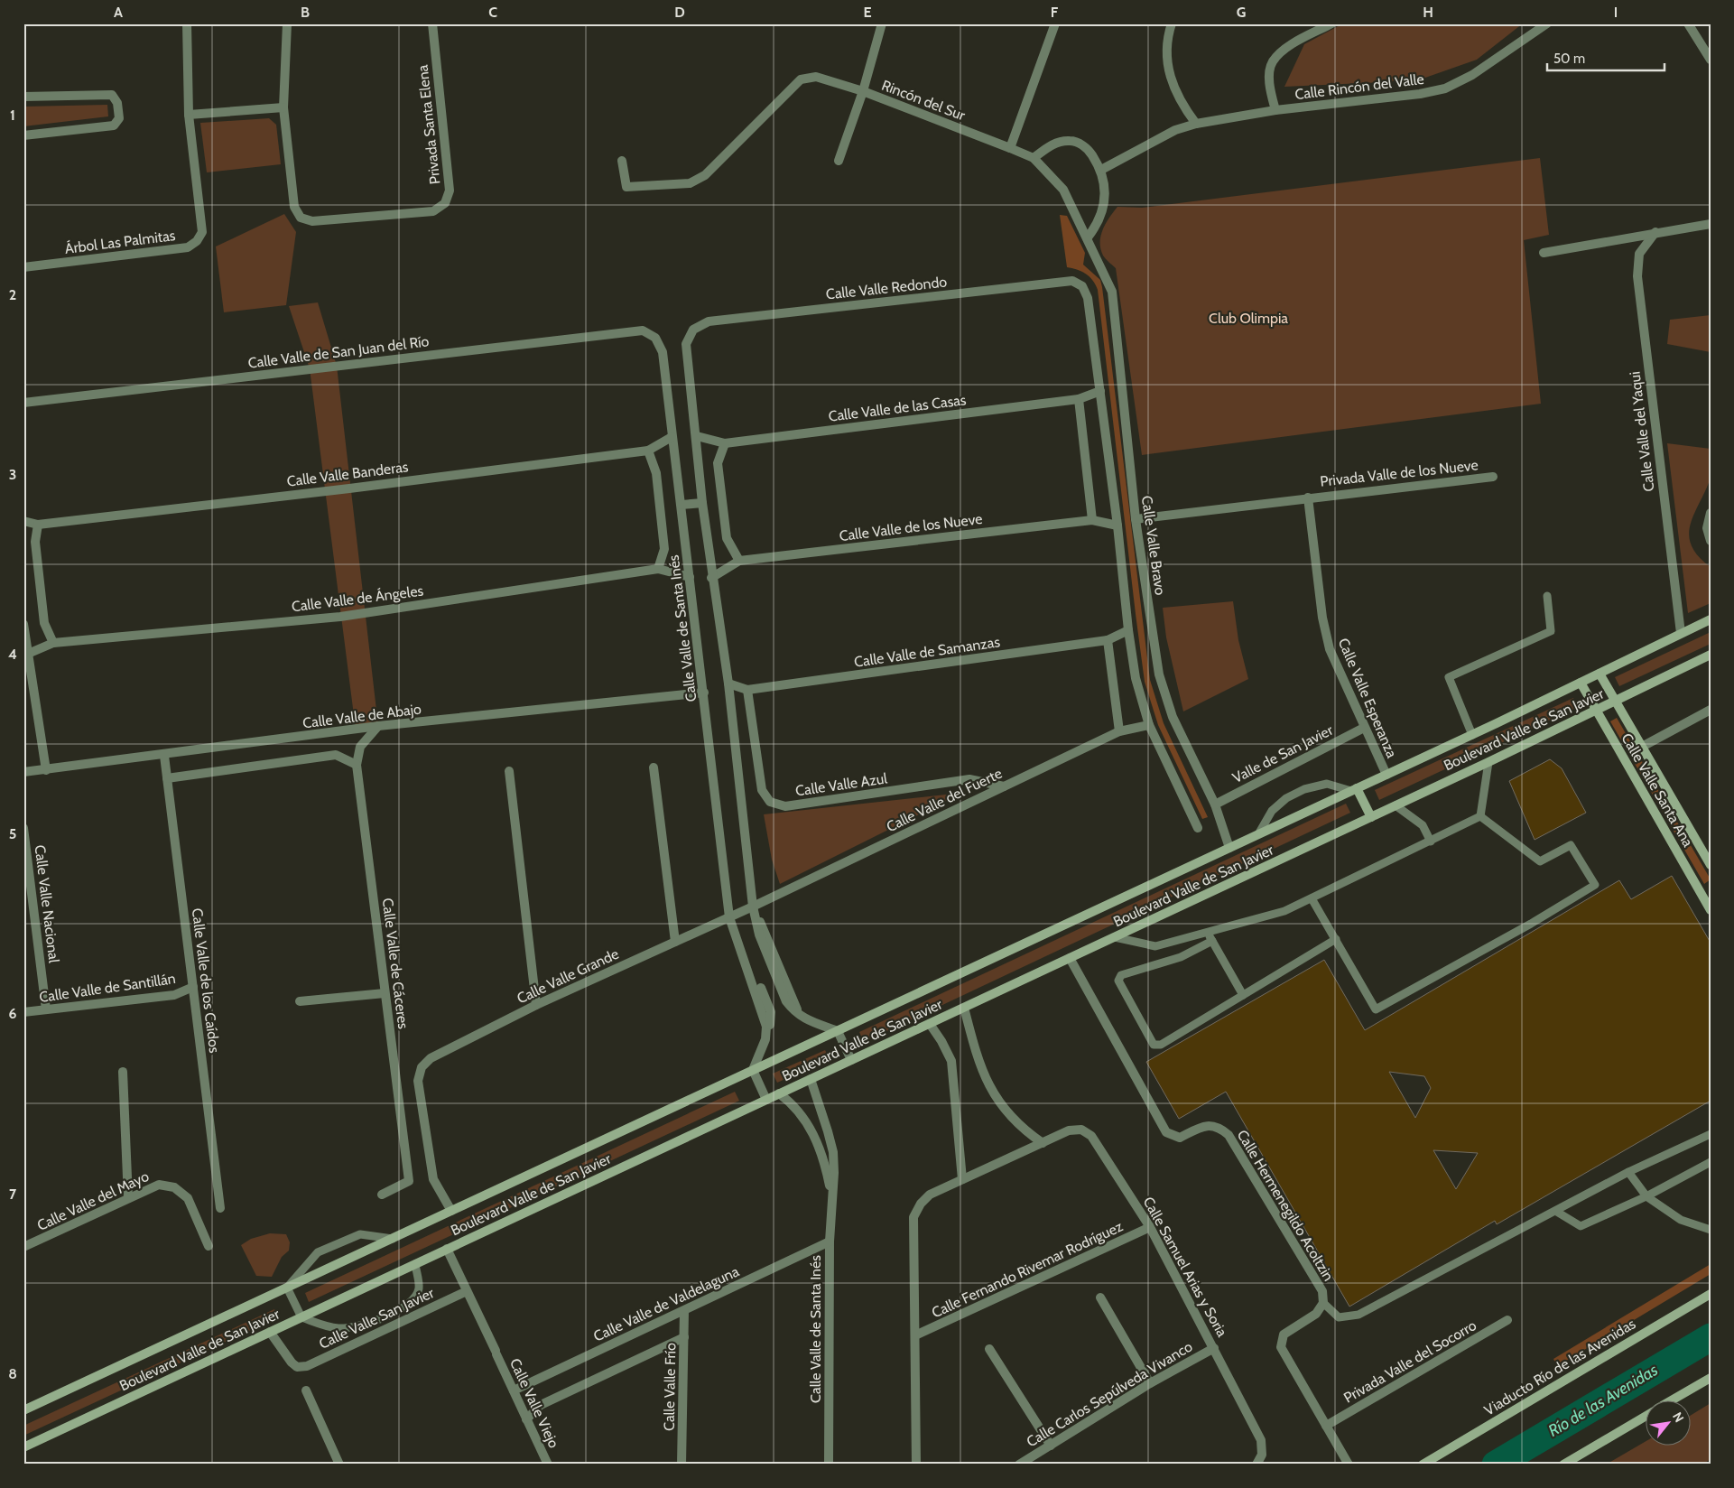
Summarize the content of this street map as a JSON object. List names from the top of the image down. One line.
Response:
{"streets":{"main road":["Boulevard Valle de San Javier","Calle Valle Santa Ana","Viaducto Río de las Avenidas"],"street":["Calle Rincón del Valle","Rincón del Sur","Privada Santa Elena","Árbol Las Palmitas","Calle Valle Redondo","Calle Valle de San Juan del Río","Calle Valle de las Casas","Calle Valle del Yaqui","Privada Valle de los Nueve","Calle Valle Banderas","Calle Valle de los Nueve","Calle Valle Bravo","Calle Valle de Ángeles","Calle Valle de Santa Inés","Calle Valle de Samanzas","Calle Valle Esperanza","Calle Valle de Abajo","Valle de San Javier","Calle Valle Azul","Calle Valle del Fuerte","Calle Valle Nacional","Calle Valle de Cáceres","Calle Valle Grande","Calle Valle de los Caídos","Calle Valle de Santillán","Calle Valle del Mayo","Calle Hermenegildo Acoltzin","Calle Samuel Arias y Soria","Calle Fernando Rivemar Rodríguez","Calle Valle de Valdelaguna","Calle Valle San Javier","Privada Valle del Socorro","Calle Valle Frío","Calle Carlos Sepúlveda Vivanco","Calle Valle Viejo"]},"crossings":[["Rincón del Sur","Calle Valle Bravo"],["Calle Valle Redondo","Calle Valle de las Casas"],["Calle Valle de San Juan del Río","Calle Valle de Santa Inés"],["Calle Valle del Yaqui","Boulevard Valle de San Javier"],["Privada Valle de los Nueve","Calle Valle Esperanza"],["Calle Valle Banderas","Calle Valle de Santa Inés"],["Calle Valle Bravo","Boulevard Valle de San Javier"],["Calle Valle Bravo","Valle de San Javier"],["Calle Valle de Ángeles","Calle Valle de Santa Inés"],["Calle Valle de Santa Inés","Calle Valle de Abajo"],["Calle Valle de Santa Inés","Boulevard Valle de San Javier"],["Calle Valle de Santa Inés","Calle Valle del Fuerte"],["Calle Valle de Santa Inés","Calle Valle Grande"],["Calle Valle de Santa Inés","Calle Valle de Valdelaguna"],["Calle Valle de Samanzas","Calle Valle Azul"],["Calle Valle Esperanza","Boulevard Valle de San Javier"],["Calle Valle Esperanza","Valle de San Javier"],["Calle Valle de Abajo","Calle Valle de Cáceres"],["Calle Valle de Abajo","Calle Valle de los Caídos"],["Boulevard Valle de San Javier","Calle Valle Santa Ana"],["Boulevard Valle de San Javier","Calle Valle Grande"],["Boulevard Valle de San Javier","Calle Hermenegildo Acoltzin"],["Boulevard Valle de San Javier","Calle Valle San Javier"],["Boulevard Valle de San Javier","Calle Valle Viejo"],["Calle Valle Azul","Calle Valle del Fuerte"],["Calle Valle del Fuerte","Calle Valle Grande"],["Calle Valle Nacional","Calle Valle de Santillán"],["Calle Valle de los Caídos","Calle Valle de Santillán"],["Calle Hermenegildo Acoltzin","Privada Valle del Socorro"],["Calle Samuel Arias y Soria","Calle Fernando Rivemar Rodríguez"],["Calle Samuel Arias y Soria","Calle Carlos Sepúlveda Vivanco"],["Calle Valle de Valdelaguna","Calle Valle Frío"],["Calle Valle de Valdelaguna","Calle Valle Viejo"],["Calle Valle San Javier","Calle Valle Viejo"]],"water":["Río de las Avenidas"],"parks":["Club Olimpia"],"scale_bar":"50 m","north":"top right","grid":{"columns":["A","B","C","D","E","F","G","H","I"],"rows":["1","2","3","4","5","6","7","8"]}}
